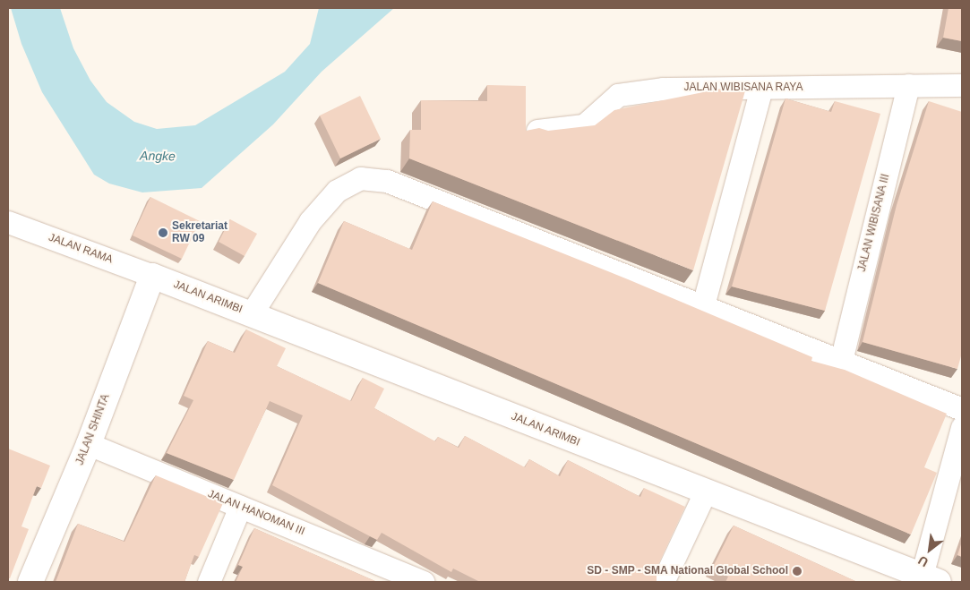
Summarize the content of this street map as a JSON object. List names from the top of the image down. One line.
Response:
{"streets":{"street":["JALAN WIBISANA RAYA","JALAN WIBISANA III","JALAN RAMA","JALAN ARIMBI","JALAN SHINTA","JALAN HANOMAN III"]},"crossings":[["JALAN WIBISANA RAYA","JALAN WIBISANA III"],["JALAN RAMA","JALAN ARIMBI"],["JALAN RAMA","JALAN SHINTA"],["JALAN ARIMBI","JALAN SHINTA"],["JALAN SHINTA","JALAN HANOMAN III"]],"water":["Angke"],"places":["Sekretariat RW 09","SD - SMP - SMA National Global School"],"north":"bottom left"}
